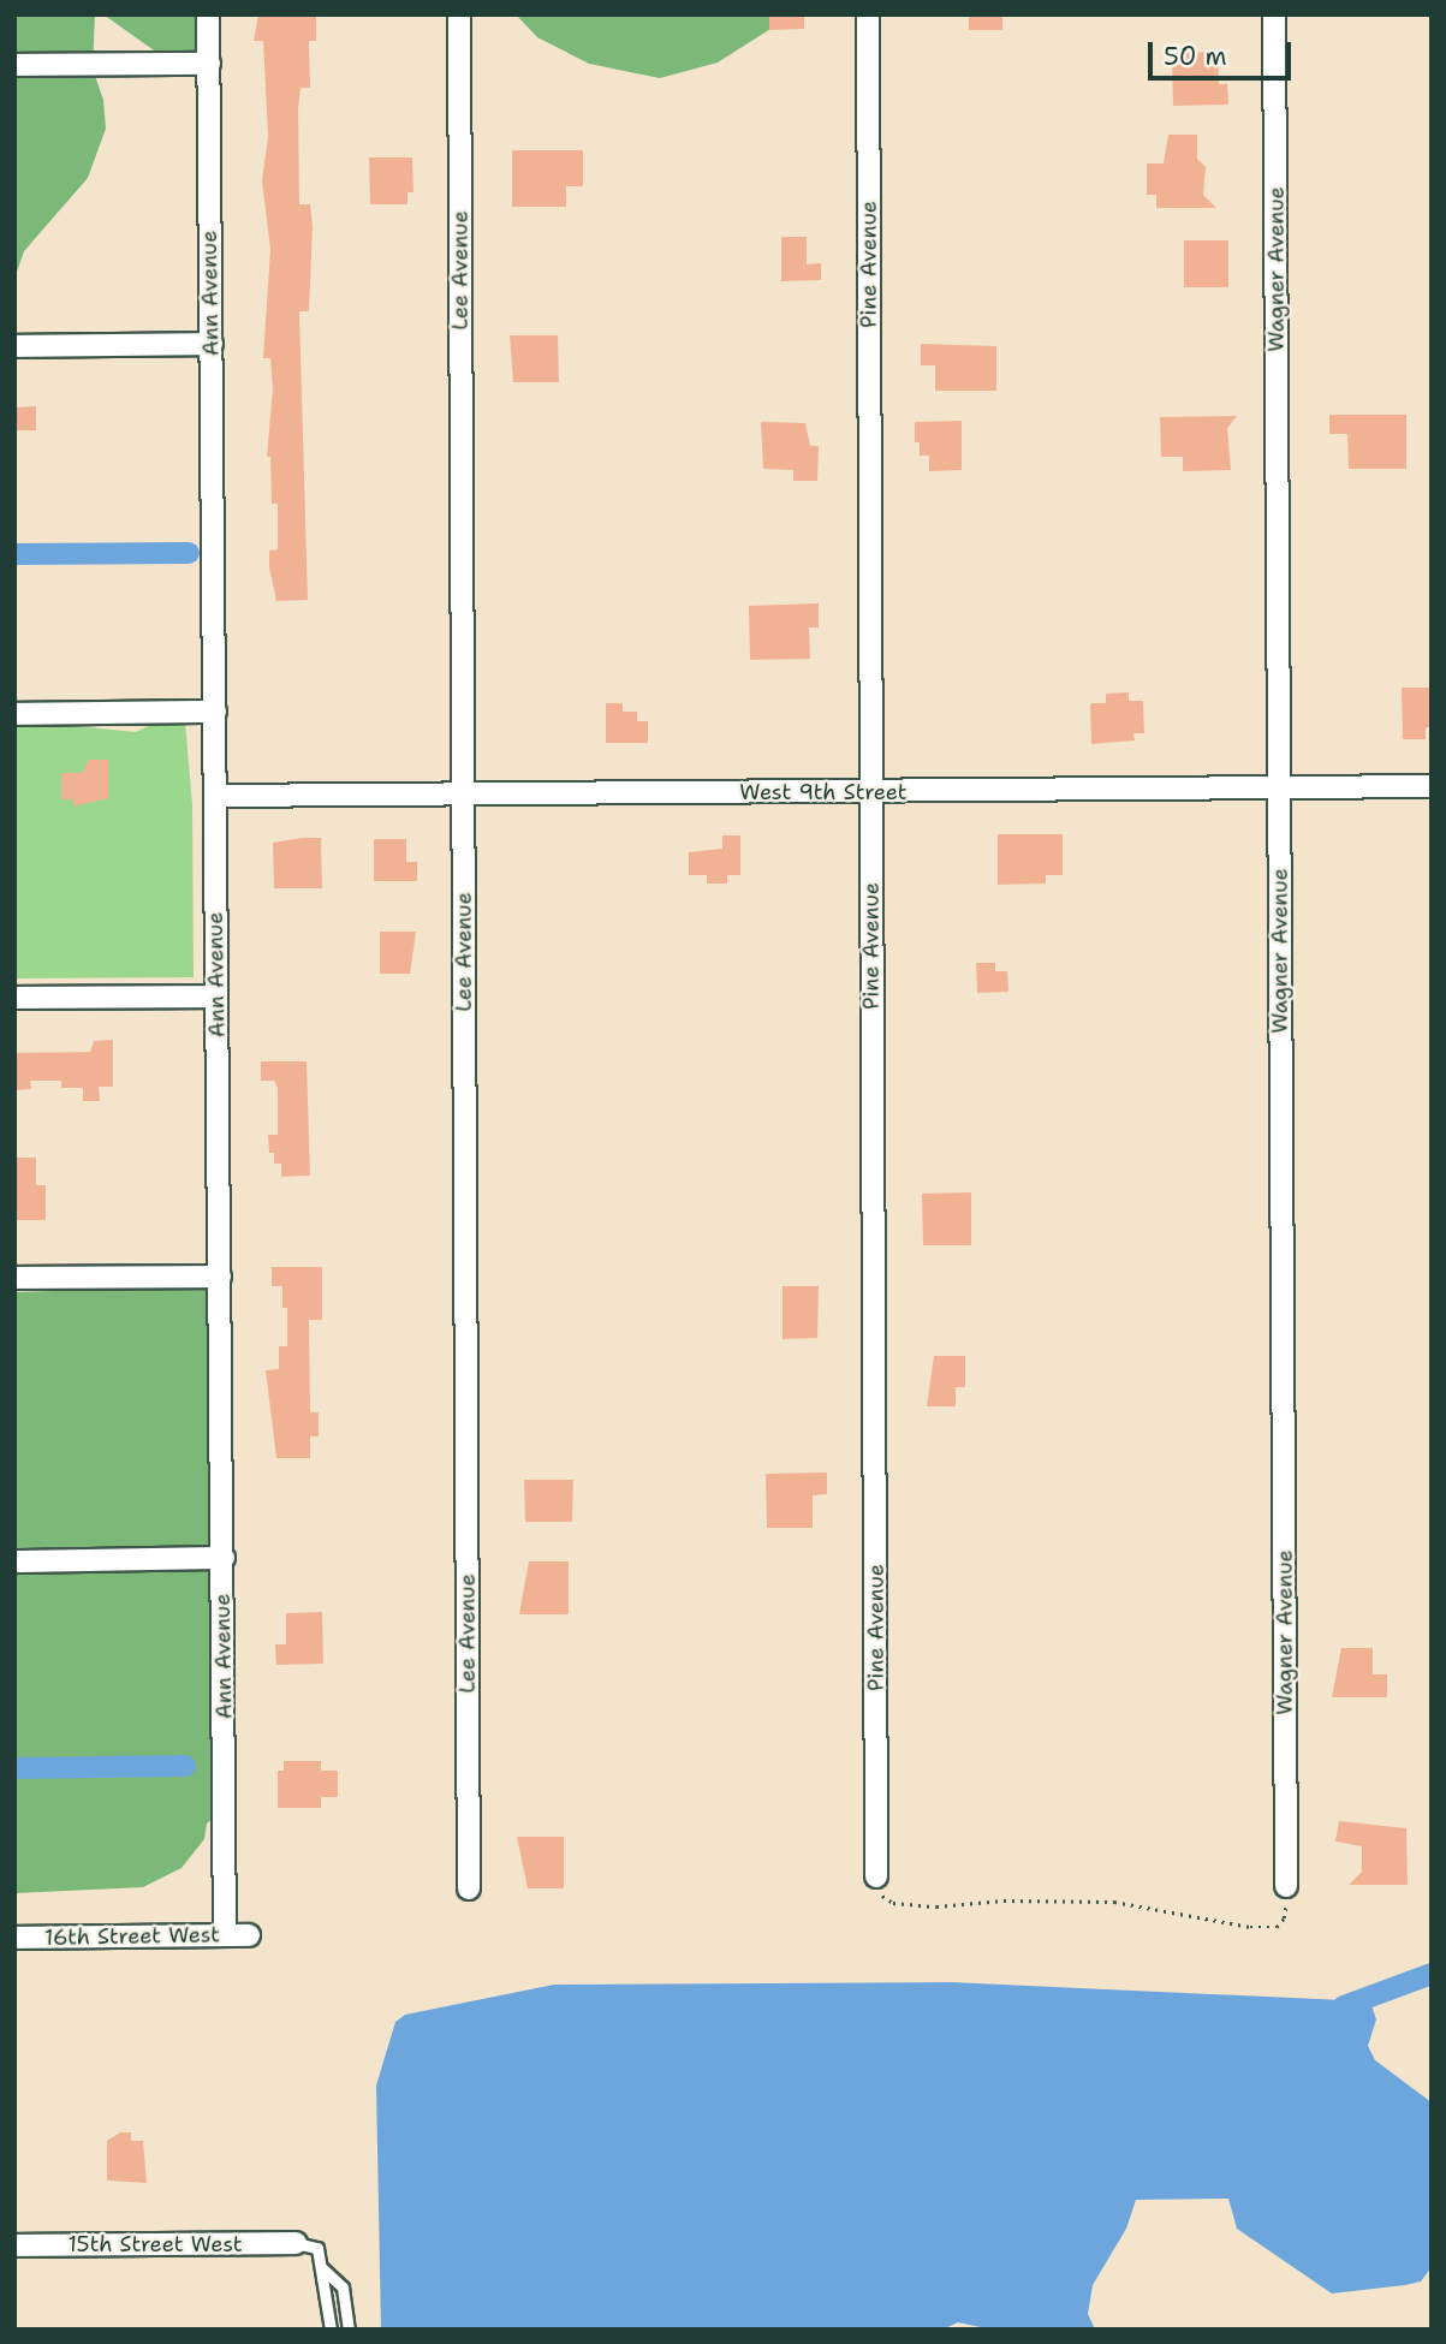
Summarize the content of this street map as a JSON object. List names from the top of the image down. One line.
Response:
{"streets":{"street":["Pine Avenue","Wagner Avenue","Lee Avenue","Ann Avenue","West 9th Street","16th Street West","15th Street West"]},"crossings":[["Pine Avenue","West 9th Street"],["Wagner Avenue","West 9th Street"],["Lee Avenue","West 9th Street"],["Ann Avenue","West 9th Street"],["Ann Avenue","16th Street West"]],"scale_bar":"50 m"}
